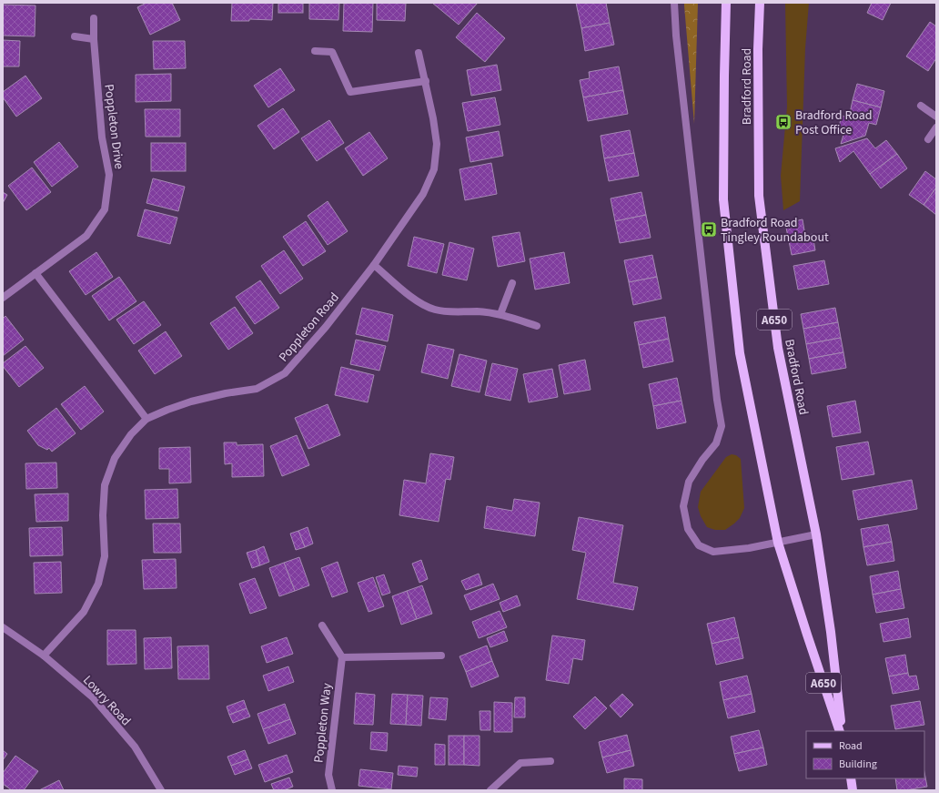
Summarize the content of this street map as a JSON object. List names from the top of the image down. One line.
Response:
{"streets":{"main road":["Bradford Road","A650"],"street":["Poppleton Drive","Poppleton Road","Lowry Road","Poppleton Way"]},"crossings":[["Poppleton Road","Lowry Road"]],"places":{"bus stop":["Bradford Road Post Office","Bradford Road Tingley Roundabout"]},"legend":["Road","Building"]}
